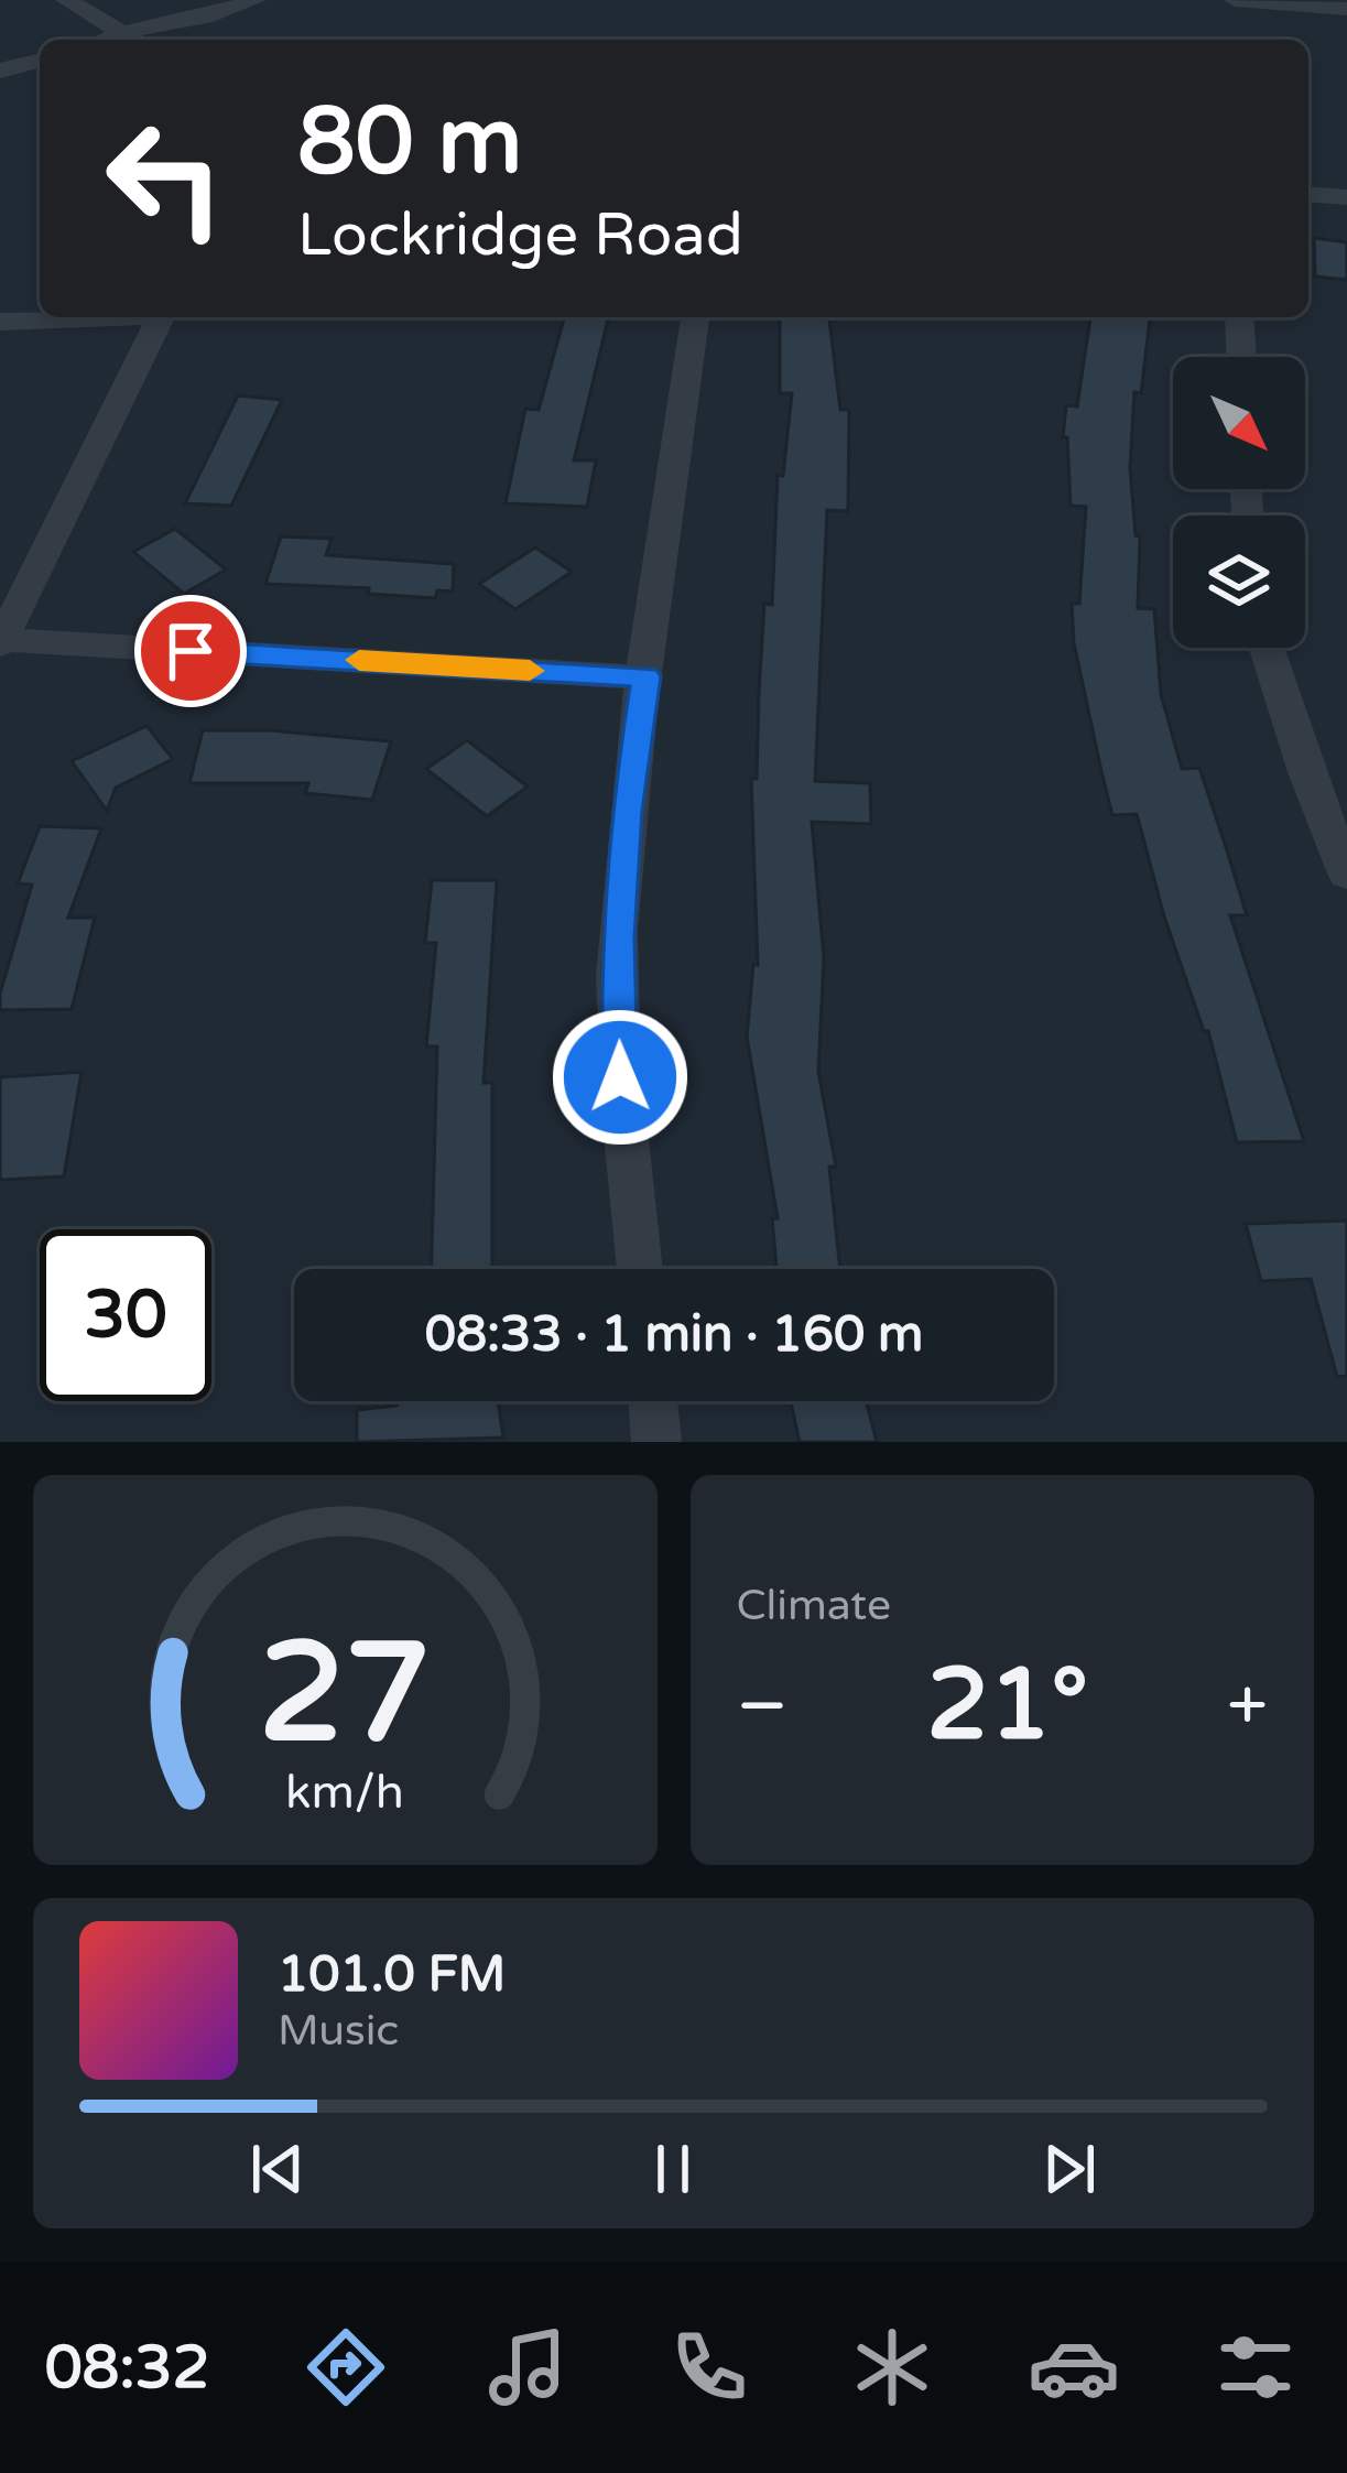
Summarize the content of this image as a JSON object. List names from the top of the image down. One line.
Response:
{"north":"bottom right","page":{"turn":["80 m","Lockridge Road"],"limit":"30","trip":"08:33 · 1 min · 160 m","tile":"Climate","heat":["−","21°","+"],"song":["101.0 FM","Music"],"tabs":"08:32","gauge":["27","km/h"]}}
